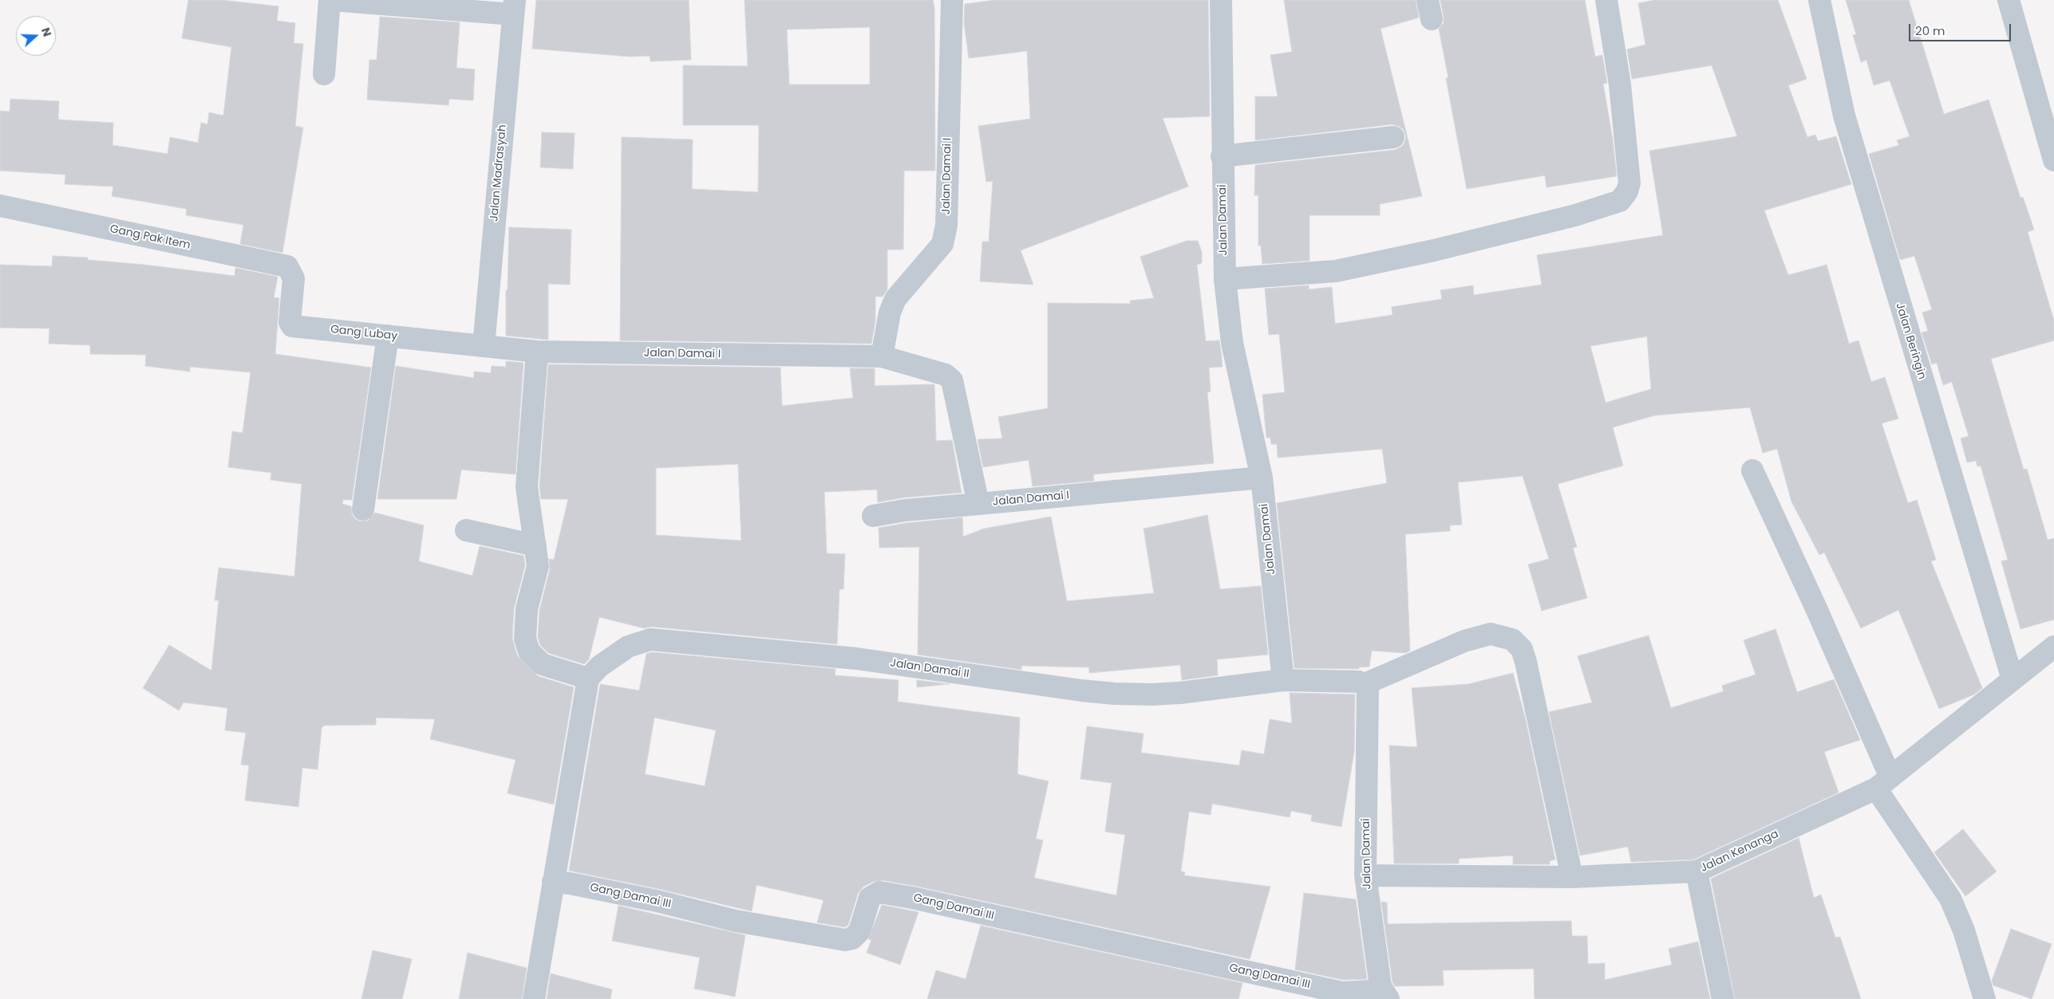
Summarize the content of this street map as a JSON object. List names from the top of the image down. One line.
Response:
{"streets":{"street":["Jalan Madrasyah","Jalan Damai I","Jalan Damai","Gang Pak Item","Gang Lubay","Jalan Beringin","Jalan Damai II","Jalan Kenanga","Gang Damai III"]},"crossings":[["Jalan Madrasyah","Jalan Damai I"],["Jalan Madrasyah","Gang Lubay"],["Jalan Damai I","Jalan Damai"],["Jalan Damai I","Gang Lubay"],["Jalan Damai","Jalan Damai II"],["Jalan Damai","Jalan Kenanga"],["Jalan Damai","Gang Damai III"],["Gang Pak Item","Gang Lubay"],["Jalan Beringin","Jalan Kenanga"]],"scale_bar":"20 m","north":"right"}
